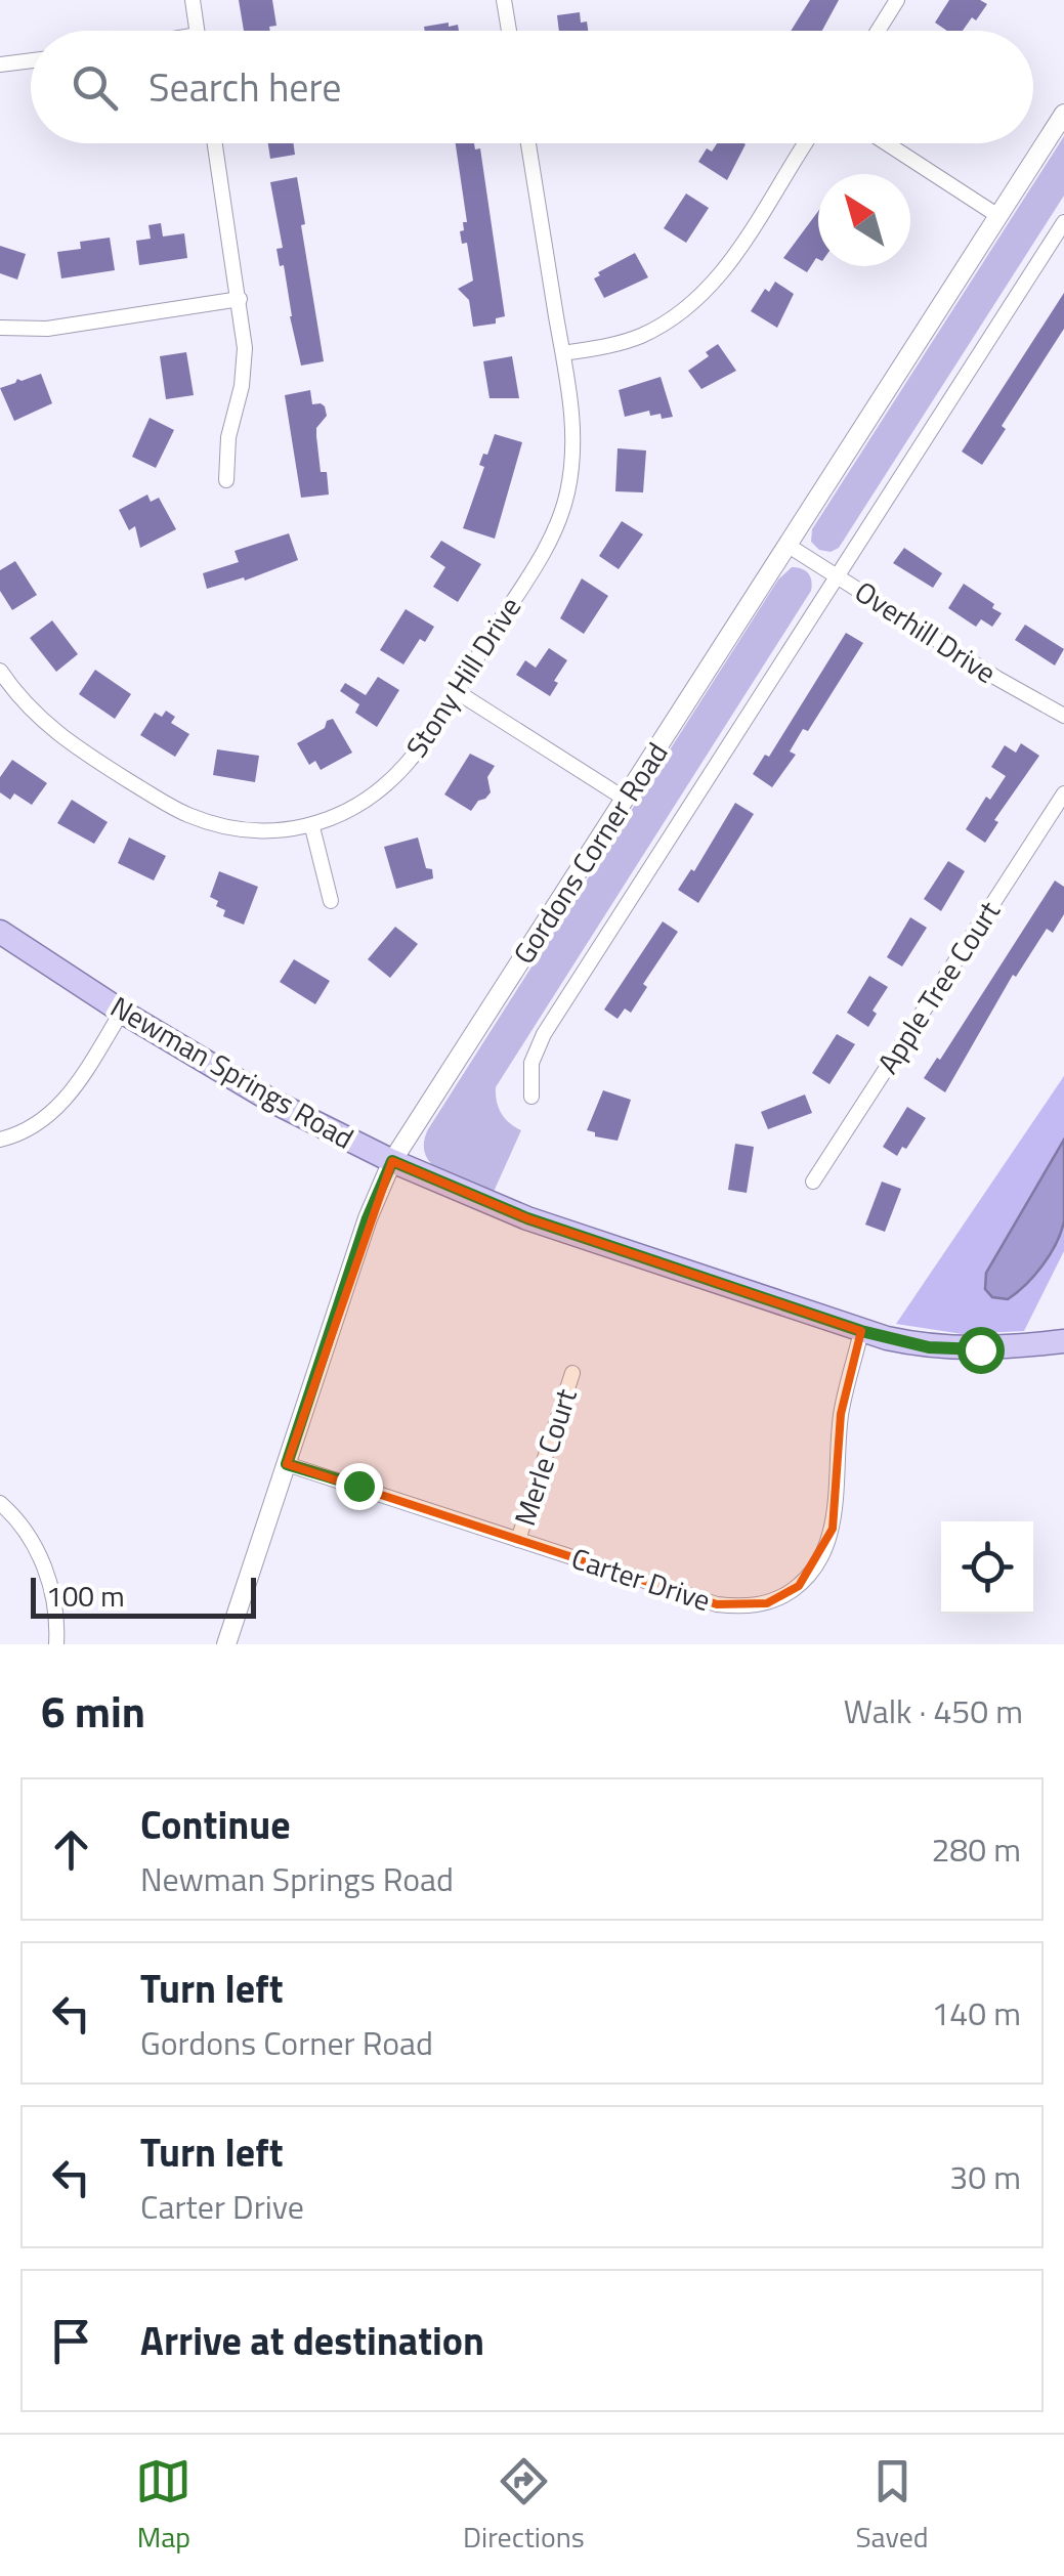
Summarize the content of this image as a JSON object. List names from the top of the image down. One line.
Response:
{"streets":{"main road":["Newman Springs Road"],"street":["Overhill Drive","Stony Hill Drive","Gordons Corner Road","Apple Tree Court","Merle Court","Carter Drive"]},"crossings":[["Overhill Drive","Gordons Corner Road"],["Gordons Corner Road","Newman Springs Road"],["Gordons Corner Road","Carter Drive"],["Newman Springs Road","Carter Drive"],["Merle Court","Carter Drive"]],"scale_bar":"100 m","north":"top left","page":{"search":"Search here","scale":"100 m","heading":["6 min","Walk · 450 m"],"list":[["Continue","Newman Springs Road","280 m"],["Turn left","Gordons Corner Road","140 m"],["Turn left","Carter Drive","30 m"],"Arrive at destination"],"nav":["Map","Directions","Saved"]}}
